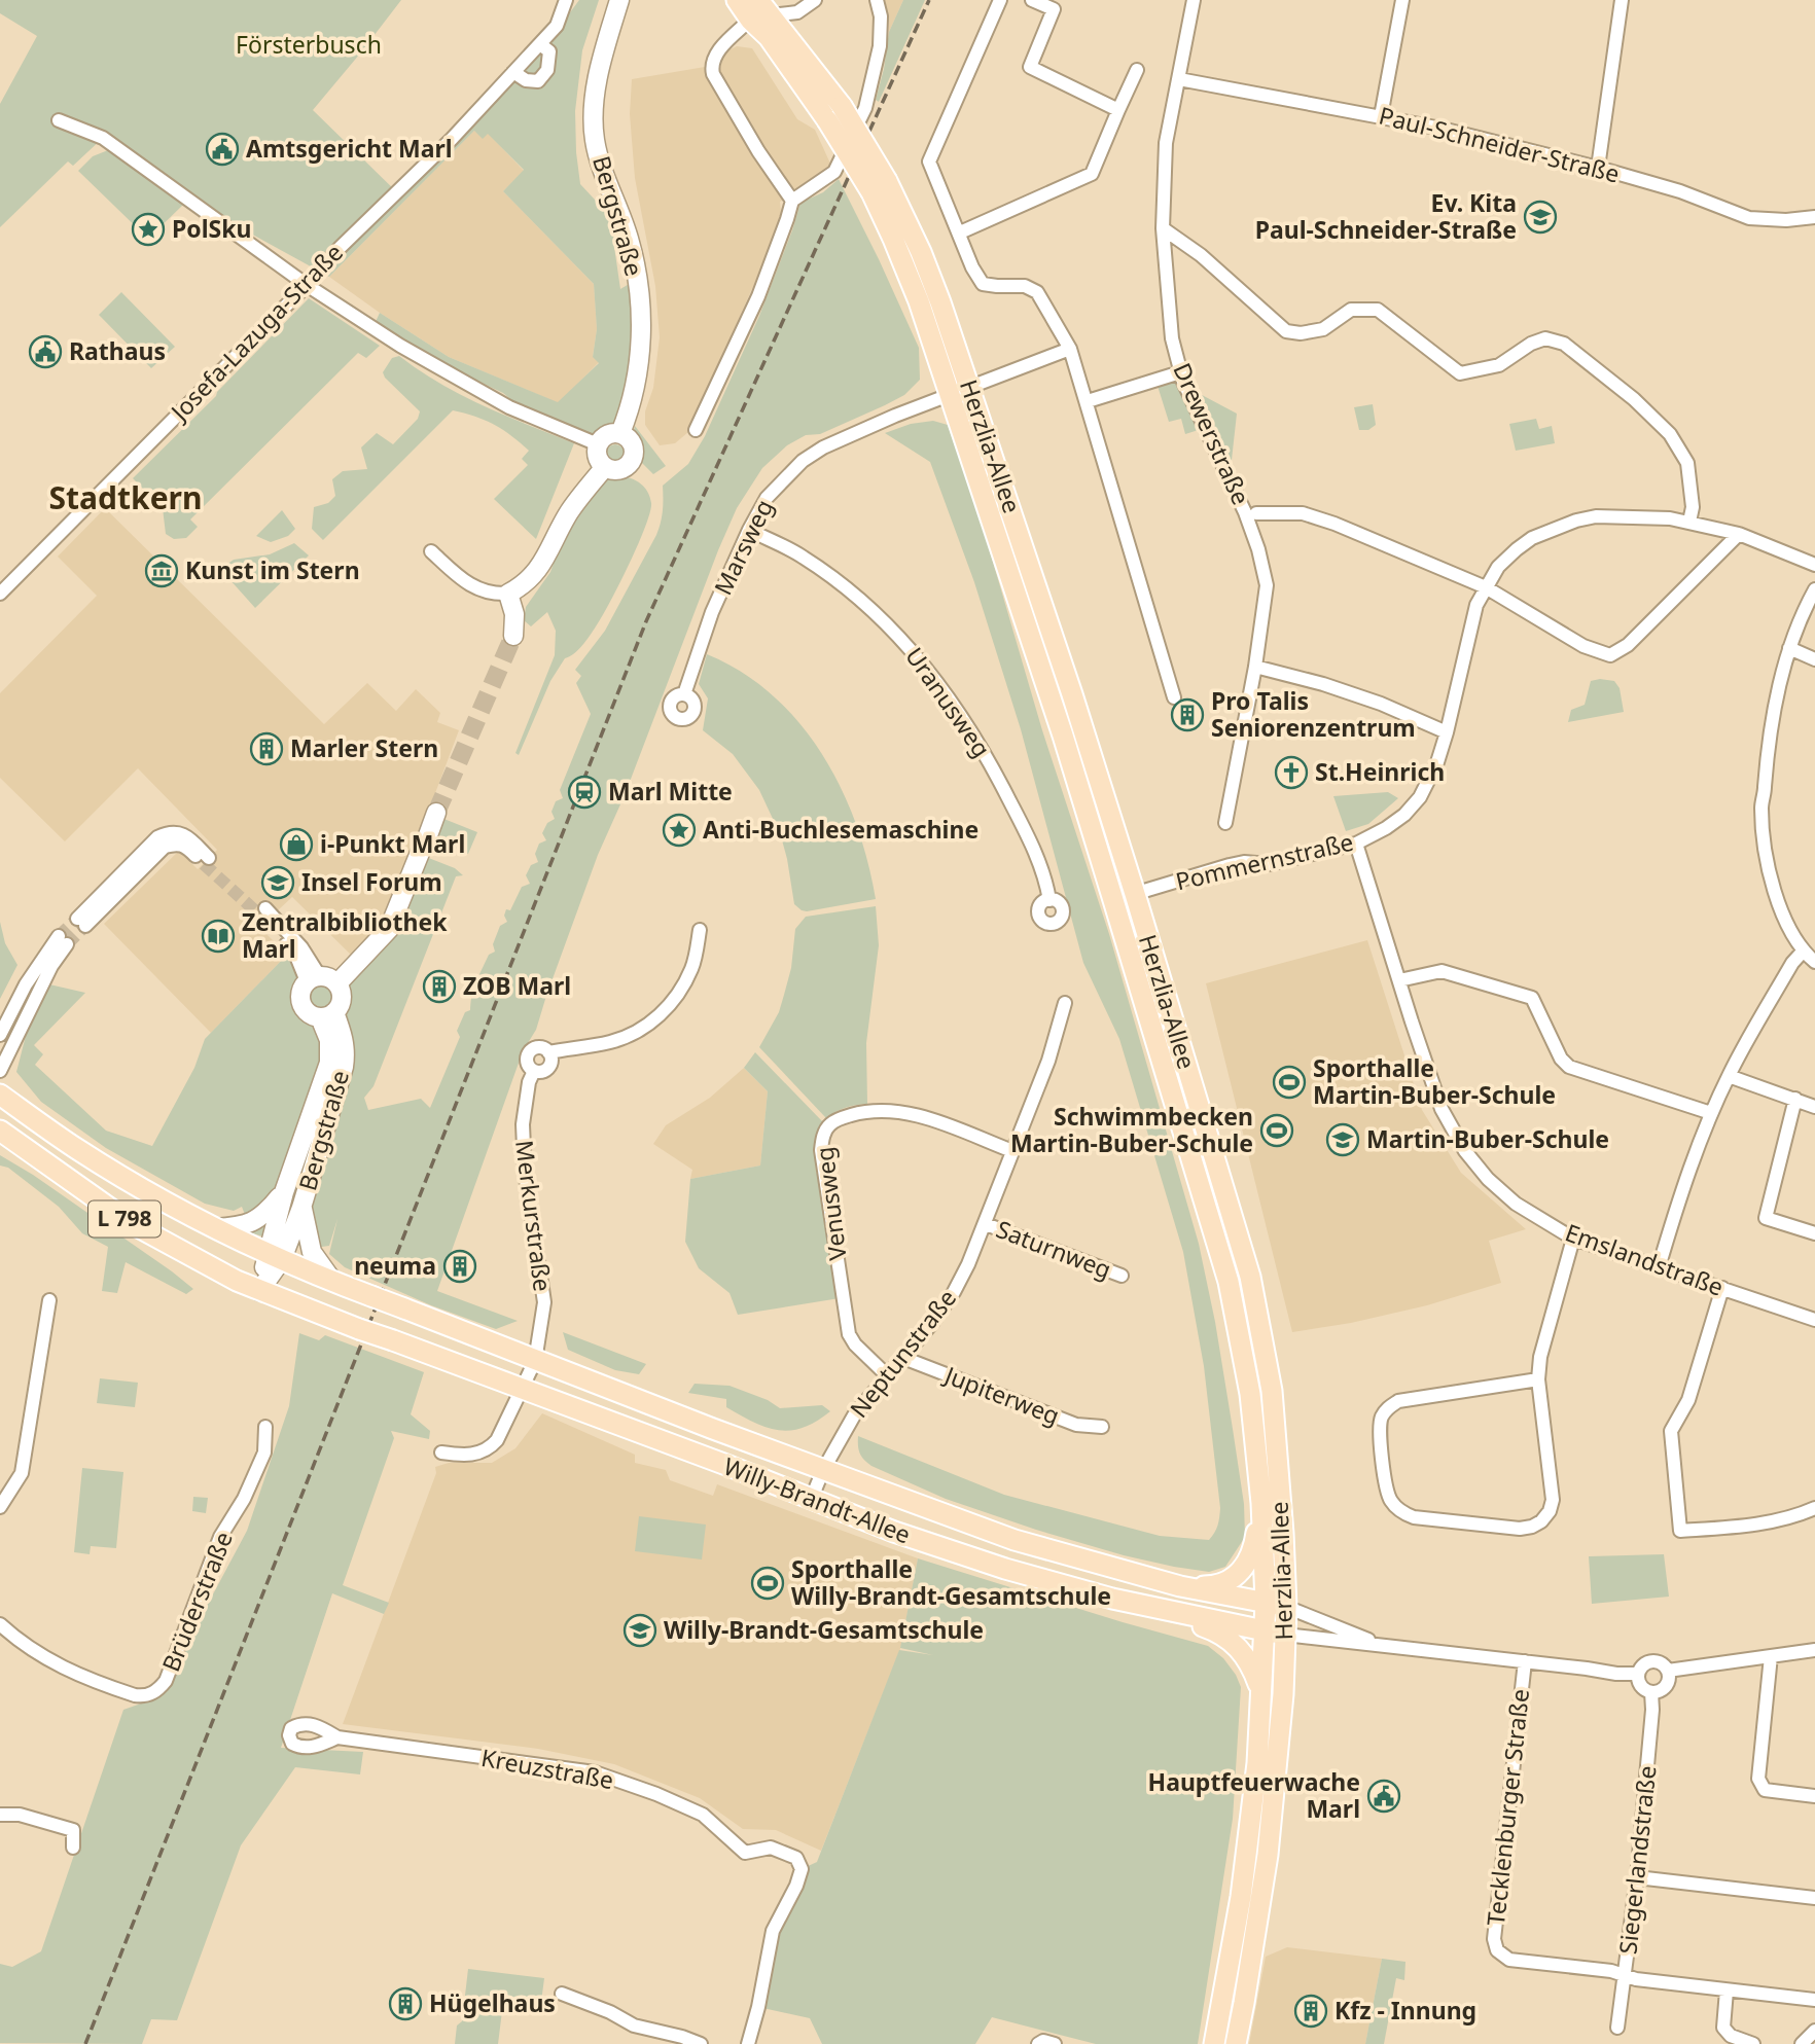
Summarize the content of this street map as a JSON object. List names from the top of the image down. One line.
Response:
{"streets":{"main road":["Herzlia-Allee","L 798","Willy-Brandt-Allee"],"street":["Paul-Schneider-Straße","Bergstraße","Josefa-Lazuga-Straße","Drewerstraße","Marsweg","Uranusweg","Pommernstraße","Venusweg","Merkurstraße","Saturnweg","Emslandstraße","Neptunstraße","Jupiterweg","Brüderstraße","Kreuzstraße","Tecklenburger Straße","Siegerlandstraße"]},"crossings":[["Paul-Schneider-Straße","Drewerstraße"],["Bergstraße","L 798"],["Bergstraße","Willy-Brandt-Allee"],["Herzlia-Allee","Marsweg"],["Herzlia-Allee","Pommernstraße"],["Herzlia-Allee","Willy-Brandt-Allee"],["Marsweg","Uranusweg"],["Pommernstraße","Emslandstraße"],["Venusweg","Neptunstraße"],["Merkurstraße","Willy-Brandt-Allee"],["L 798","Willy-Brandt-Allee"],["Saturnweg","Neptunstraße"],["Neptunstraße","Jupiterweg"],["Neptunstraße","Willy-Brandt-Allee"],["Tecklenburger Straße","Siegerlandstraße"]],"districts":["Stadtkern"],"parks":["Försterbusch"],"places":{"public building":["Amtsgericht Marl","Rathaus","Hauptfeuerwache Marl"],"school or university":["Ev. Kita Paul-Schneider-Straße","Insel Forum","Martin-Buber-Schule","Willy-Brandt-Gesamtschule"],"place":["PolSku","Anti-Buchlesemaschine"],"museum":["Kunst im Stern"],"building":["Pro Talis Seniorenzentrum","Marler Stern","ZOB Marl","neuma","Hügelhaus","Kfz - Innung"],"church":["St.Heinrich"],"station":["Marl Mitte"],"shop":["i-Punkt Marl"],"library":["Zentralbibliothek Marl"],"sports":["Sporthalle Martin-Buber-Schule","Schwimmbecken Martin-Buber-Schule","Sporthalle Willy-Brandt-Gesamtschule"]}}
